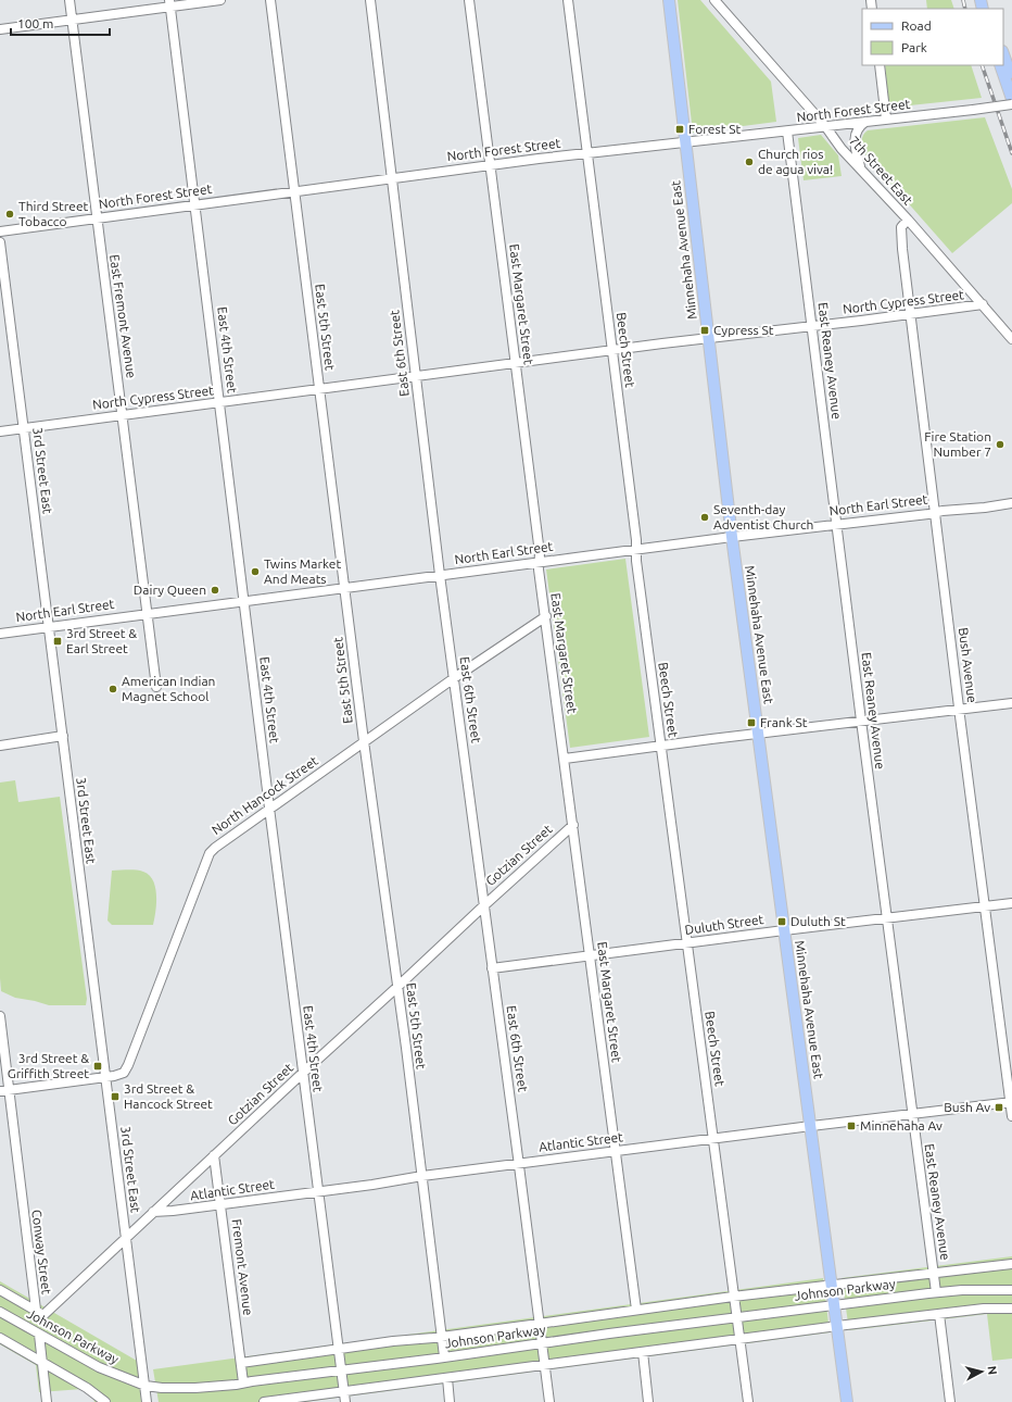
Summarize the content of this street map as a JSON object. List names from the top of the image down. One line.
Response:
{"streets":{"main road":["Minnehaha Avenue East"],"street":["North Forest Street","7th Street East","North Cypress Street","East Margaret Street","East Fremont Avenue","East 5th Street","East 4th Street","Beech Street","East 6th Street","East Reaney Avenue","3rd Street East","North Earl Street","Bush Avenue","North Hancock Street","Gotzian Street","Duluth Street","Atlantic Street","Conway Street","Fremont Avenue","Johnson Parkway"]},"crossings":[["North Forest Street","7th Street East"],["North Forest Street","Minnehaha Avenue East"],["North Forest Street","East Margaret Street"],["North Forest Street","East Fremont Avenue"],["North Forest Street","East 5th Street"],["North Forest Street","East 4th Street"],["North Forest Street","Beech Street"],["North Forest Street","East 6th Street"],["North Forest Street","East Reaney Avenue"],["7th Street East","North Cypress Street"],["7th Street East","Bush Avenue"],["Minnehaha Avenue East","North Cypress Street"],["Minnehaha Avenue East","North Earl Street"],["Minnehaha Avenue East","Duluth Street"],["Minnehaha Avenue East","Atlantic Street"],["Minnehaha Avenue East","Johnson Parkway"],["North Cypress Street","East Margaret Street"],["North Cypress Street","East Fremont Avenue"],["North Cypress Street","East 5th Street"],["North Cypress Street","East 4th Street"],["North Cypress Street","Beech Street"],["North Cypress Street","East 6th Street"],["North Cypress Street","East Reaney Avenue"],["North Cypress Street","3rd Street East"],["North Cypress Street","Bush Avenue"],["East Margaret Street","North Earl Street"],["East Margaret Street","North Hancock Street"],["East Margaret Street","Gotzian Street"],["East Margaret Street","Duluth Street"],["East Margaret Street","Atlantic Street"],["East Margaret Street","Johnson Parkway"],["East Fremont Avenue","North Earl Street"],["East 5th Street","North Earl Street"],["East 5th Street","North Hancock Street"],["East 5th Street","Gotzian Street"],["East 5th Street","Atlantic Street"],["East 5th Street","Johnson Parkway"],["East 4th Street","North Earl Street"],["East 4th Street","North Hancock Street"],["East 4th Street","Gotzian Street"],["East 4th Street","Atlantic Street"],["East 4th Street","Johnson Parkway"],["Beech Street","North Earl Street"],["Beech Street","Duluth Street"],["Beech Street","Atlantic Street"],["Beech Street","Johnson Parkway"],["East 6th Street","North Earl Street"],["East 6th Street","North Hancock Street"],["East 6th Street","Gotzian Street"],["East 6th Street","Duluth Street"],["East 6th Street","Atlantic Street"],["East 6th Street","Johnson Parkway"],["East Reaney Avenue","North Earl Street"],["East Reaney Avenue","Duluth Street"],["East Reaney Avenue","Atlantic Street"],["East Reaney Avenue","Johnson Parkway"],["3rd Street East","North Earl Street"],["3rd Street East","North Hancock Street"],["3rd Street East","Gotzian Street"],["3rd Street East","Johnson Parkway"],["North Earl Street","Bush Avenue"],["Bush Avenue","Duluth Street"],["Bush Avenue","Atlantic Street"],["Gotzian Street","Atlantic Street"],["Gotzian Street","Fremont Avenue"],["Gotzian Street","Johnson Parkway"],["Atlantic Street","Fremont Avenue"],["Conway Street","Johnson Parkway"],["Fremont Avenue","Johnson Parkway"]],"places":{"transit":["Forest St","Cypress St","3rd Street & Earl Street","Frank St","Duluth St","3rd Street & Griffith Street","3rd Street & Hancock Street","Bush Av","Minnehaha Av"],"other":["Church rios de agua viva!","Third Street Tobacco","Fire Station Number 7","Seventh-day Adventist Church","Twins Market And Meats","Dairy Queen","American Indian Magnet School"]},"legend":["Road","Park"],"scale_bar":"100 m","north":"right"}
